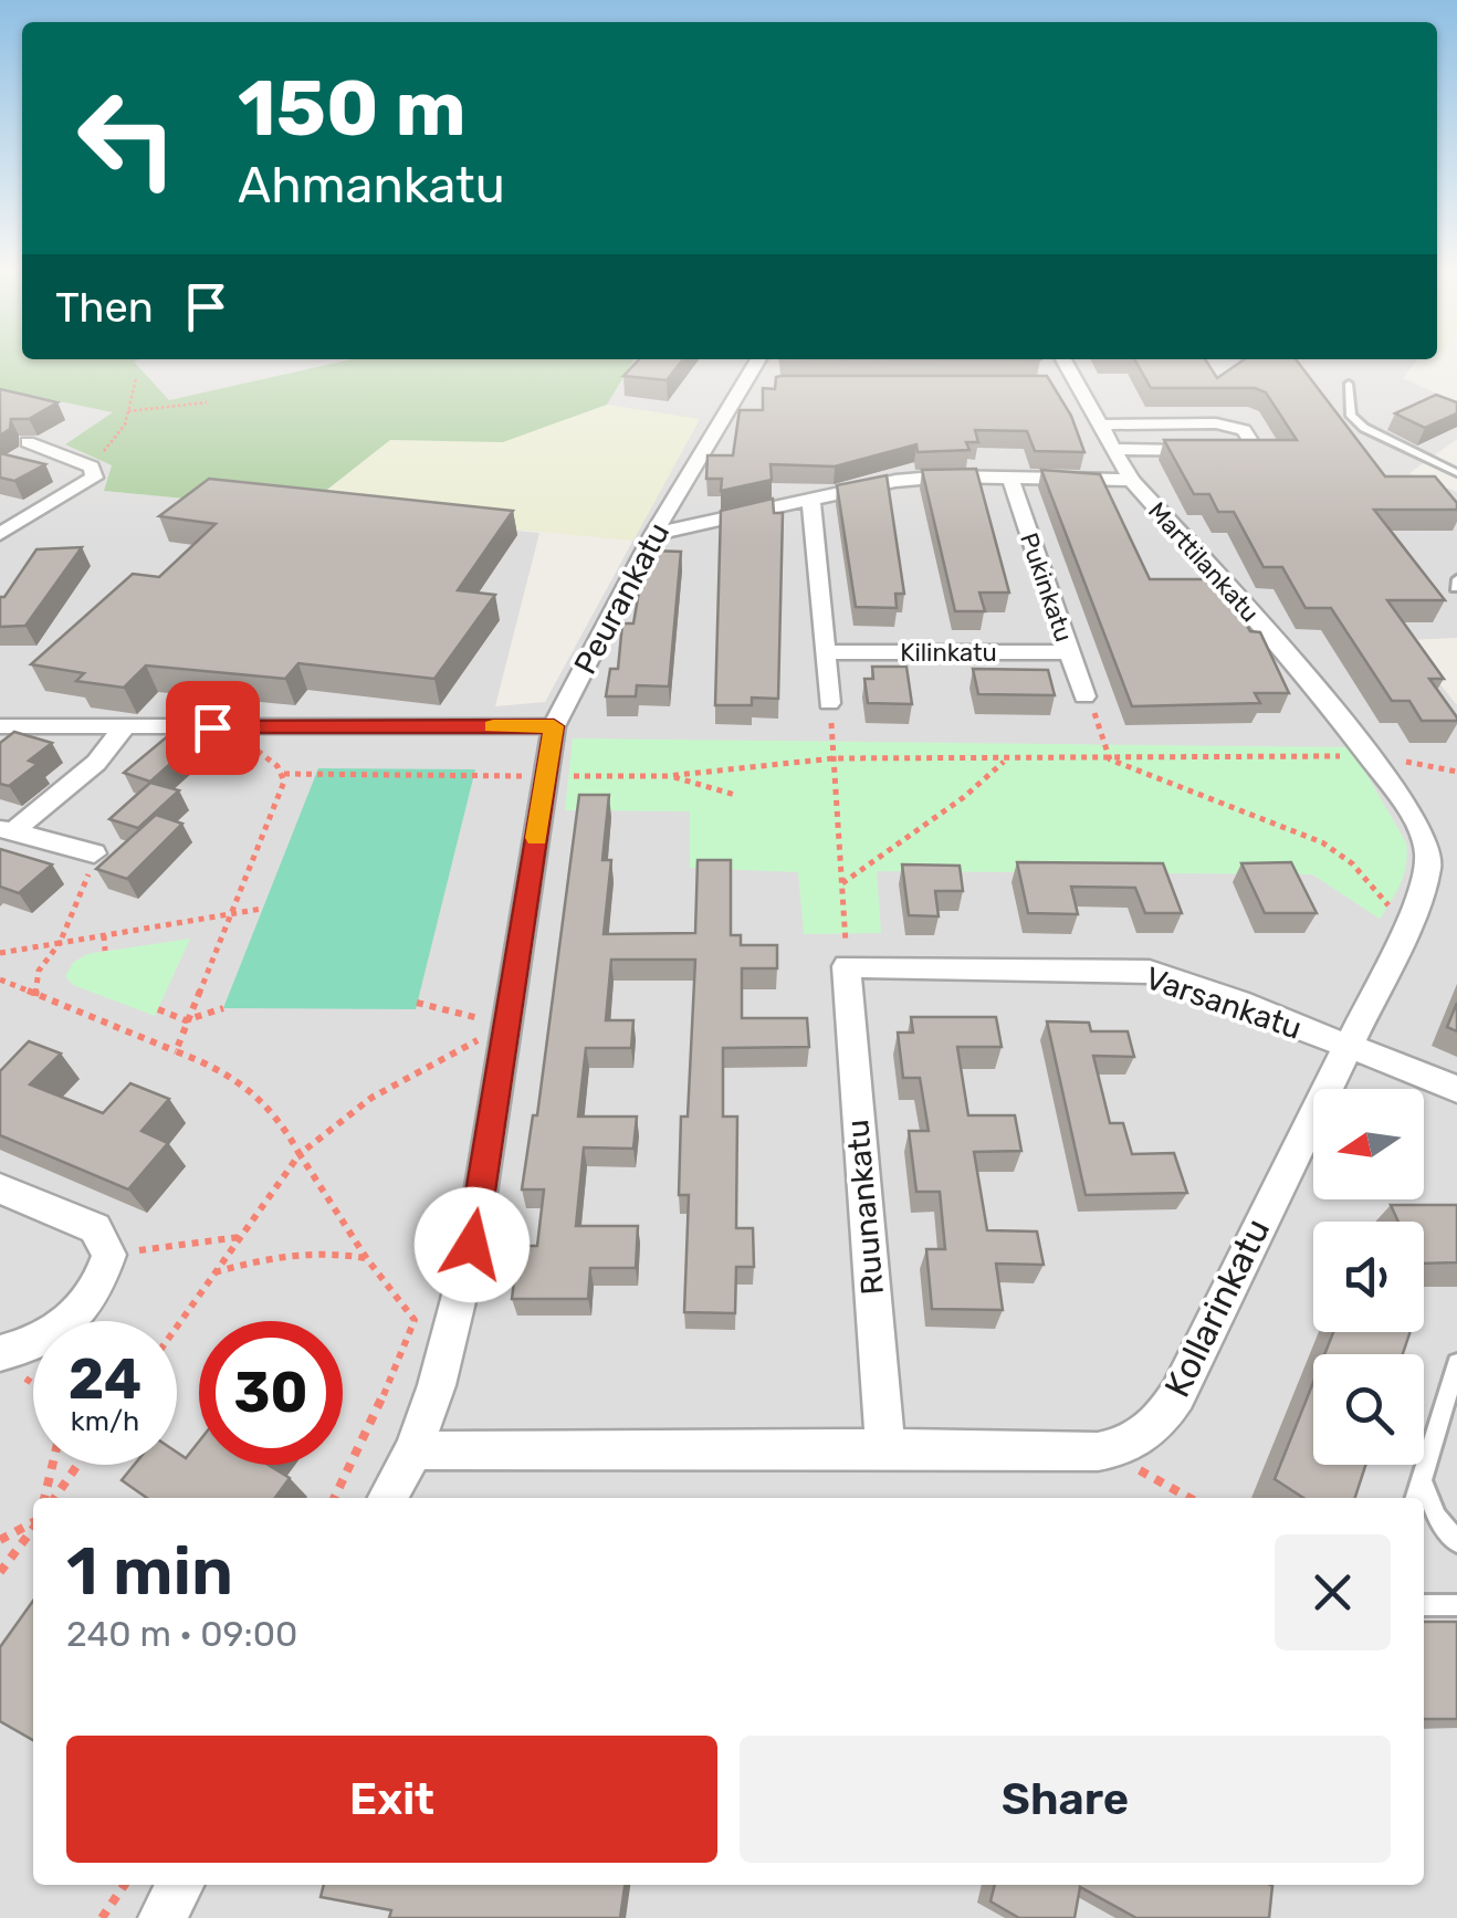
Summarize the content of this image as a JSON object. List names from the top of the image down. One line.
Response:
{"streets":{"street":["Marttilankatu","Pukinkatu","Peurankatu","Kilinkatu","Varsankatu","Ruunankatu","Kollarinkatu"]},"crossings":[["Marttilankatu","Kollarinkatu"],["Pukinkatu","Kilinkatu"],["Peurankatu","Kollarinkatu"],["Varsankatu","Ruunankatu"],["Varsankatu","Kollarinkatu"],["Ruunankatu","Kollarinkatu"]],"north":"left","page":{"turn":["150 m","Ahmankatu"],"then":"Then","speed":"24 km/h","limit":"30","heading":["1 min","240 m · 09:00"],"buttons":["Exit","Share"]}}
